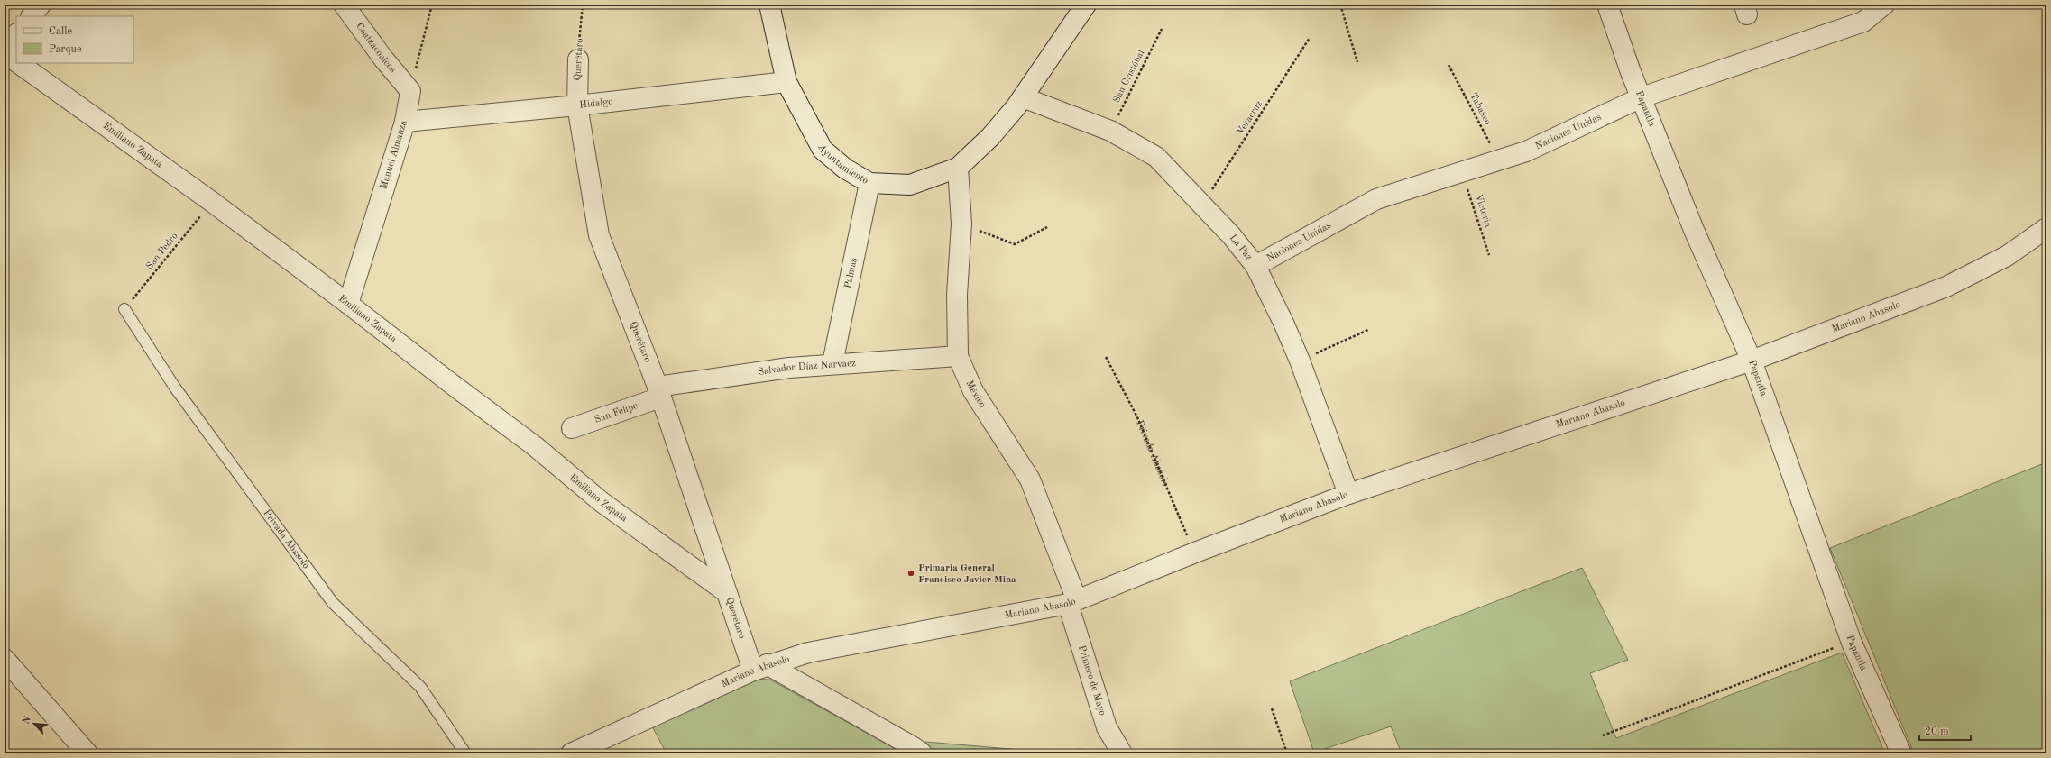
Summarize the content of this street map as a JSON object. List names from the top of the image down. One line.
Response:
{"streets":{"street":["Coatzacoalcos","Querétaro","Hidalgo","Papantla","Naciones Unidas","Emiliano Zapata","Manuel Almanza","Ayuntamiento","La Paz","Palmas","Mariano Abasolo","Salvador Díaz Narvaez","México","San Felipe","Primero de Mayo"],"lane":["Privada Abasolo"],"path":["San Cristóbal","Tabasco","Veracruz","Victoria","San Pedro"]},"crossings":[["Coatzacoalcos","Manuel Almanza"],["Querétaro","Hidalgo"],["Querétaro","Emiliano Zapata"],["Querétaro","Mariano Abasolo"],["Querétaro","Salvador Díaz Narvaez"],["Querétaro","San Felipe"],["San Cristóbal","La Paz"],["Hidalgo","Manuel Almanza"],["Hidalgo","Ayuntamiento"],["Papantla","Naciones Unidas"],["Papantla","Mariano Abasolo"],["Tabasco","Naciones Unidas"],["Veracruz","La Paz"],["Naciones Unidas","Victoria"],["Naciones Unidas","La Paz"],["Emiliano Zapata","Manuel Almanza"],["Emiliano Zapata","San Pedro"],["Ayuntamiento","La Paz"],["Ayuntamiento","Palmas"],["Ayuntamiento","México"],["La Paz","Mariano Abasolo"],["San Pedro","Privada Abasolo"],["Palmas","Salvador Díaz Narvaez"],["Mariano Abasolo","México"],["Mariano Abasolo","Privada Abasolo"],["Mariano Abasolo","Primero de Mayo"],["Salvador Díaz Narvaez","México"],["Salvador Díaz Narvaez","San Felipe"],["México","Primero de Mayo"]],"places":["Primaria General Francisco Javier Mina"],"legend":["Calle","Parque"],"scale_bar":"20 m","north":"top left"}
